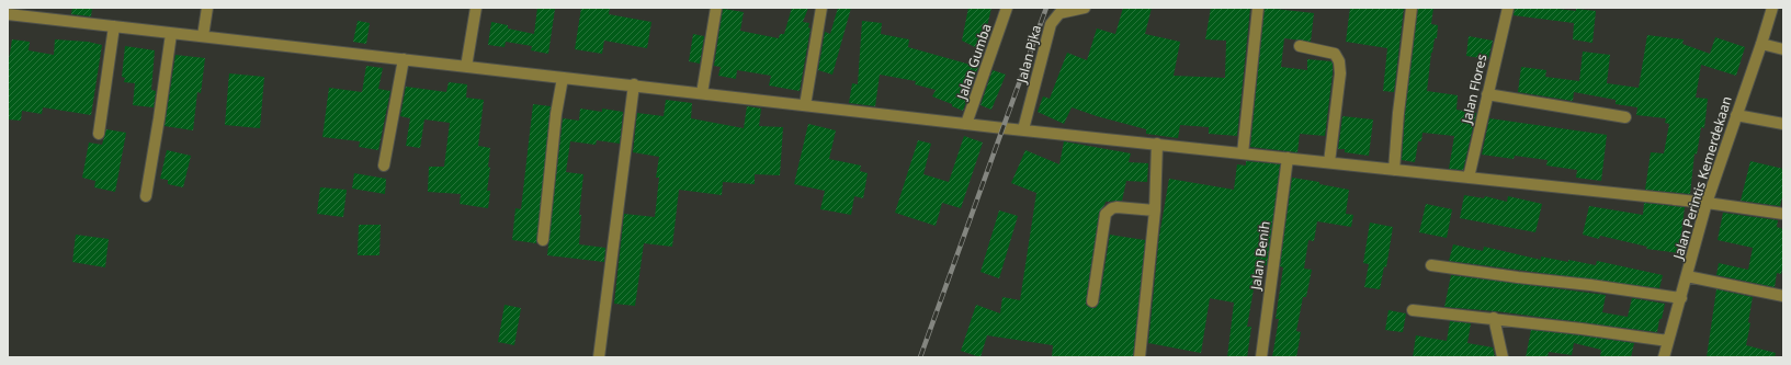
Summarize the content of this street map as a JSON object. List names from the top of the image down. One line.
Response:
{"streets":{"street":["Jalan Pjka","Jalan Gumba","Jalan Flores","Jalan Perintis Kemerdekaan","Jalan Benih"]}}
